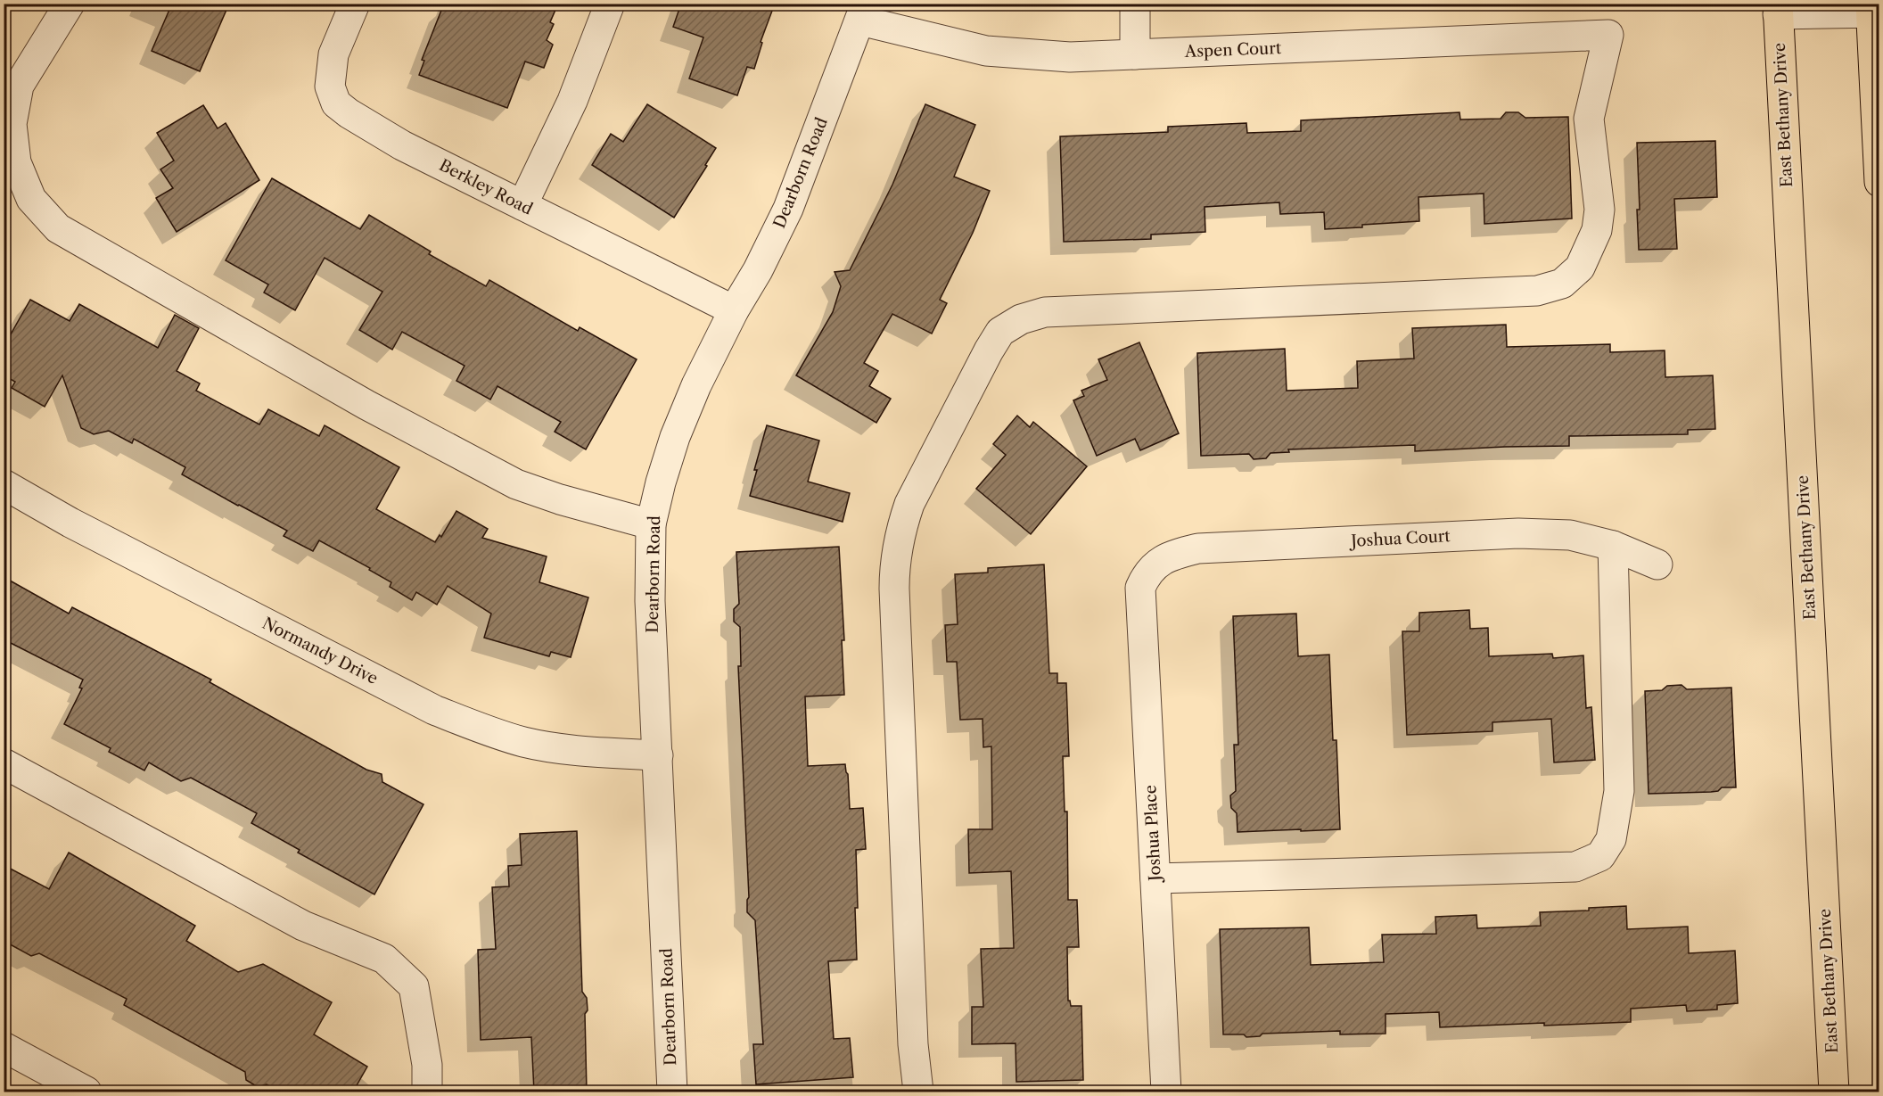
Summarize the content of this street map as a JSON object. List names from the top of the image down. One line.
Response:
{"streets":{"main road":["East Bethany Drive"],"street":["Aspen Court","Dearborn Road","Berkley Road","Joshua Court","Normandy Drive","Joshua Place"]},"crossings":[["Aspen Court","Dearborn Road"],["Dearborn Road","Berkley Road"],["Dearborn Road","Normandy Drive"],["Joshua Court","Joshua Place"]]}
